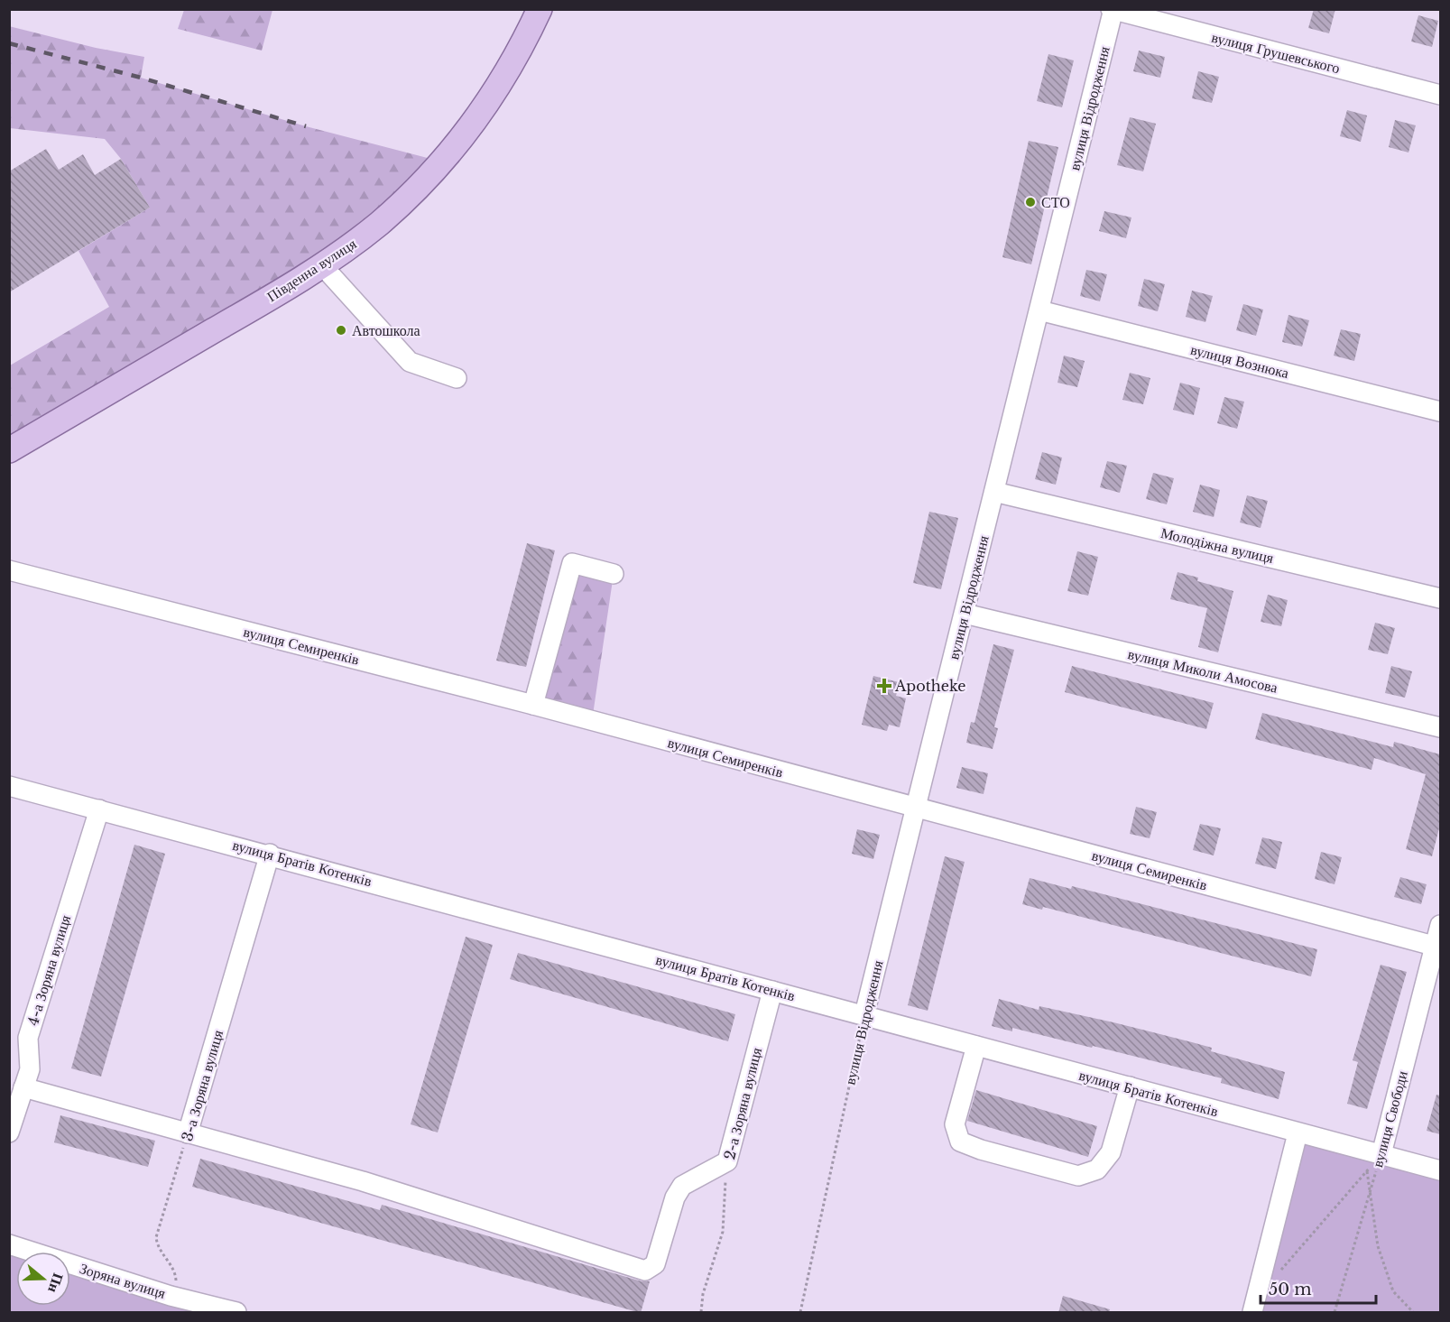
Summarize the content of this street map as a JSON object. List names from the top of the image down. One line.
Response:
{"streets":{"main road":["Південна вулиця"],"street":["вулиця Грушевського","вулиця Відродження","вулиця Вознюка","Молодіжна вулиця","вулиця Семиренків","вулиця Миколи Амосова","вулиця Братів Котенків","4-а Зоряна вулиця","3-а Зоряна вулиця","2-а Зоряна вулиця","вулиця Свободи","Зоряна вулиця"]},"crossings":[["вулиця Грушевського","вулиця Відродження"],["вулиця Відродження","вулиця Вознюка"],["вулиця Відродження","Молодіжна вулиця"],["вулиця Відродження","вулиця Семиренків"],["вулиця Відродження","вулиця Миколи Амосова"],["вулиця Відродження","вулиця Братів Котенків"],["вулиця Семиренків","вулиця Свободи"],["вулиця Братів Котенків","4-а Зоряна вулиця"],["вулиця Братів Котенків","3-а Зоряна вулиця"],["вулиця Братів Котенків","2-а Зоряна вулиця"],["вулиця Братів Котенків","вулиця Свободи"],["3-а Зоряна вулиця","Зоряна вулиця"]],"places":{"other":["СТО","Автошкола"],"health":["Apotheke"]},"scale_bar":"50 m","north":"right"}
